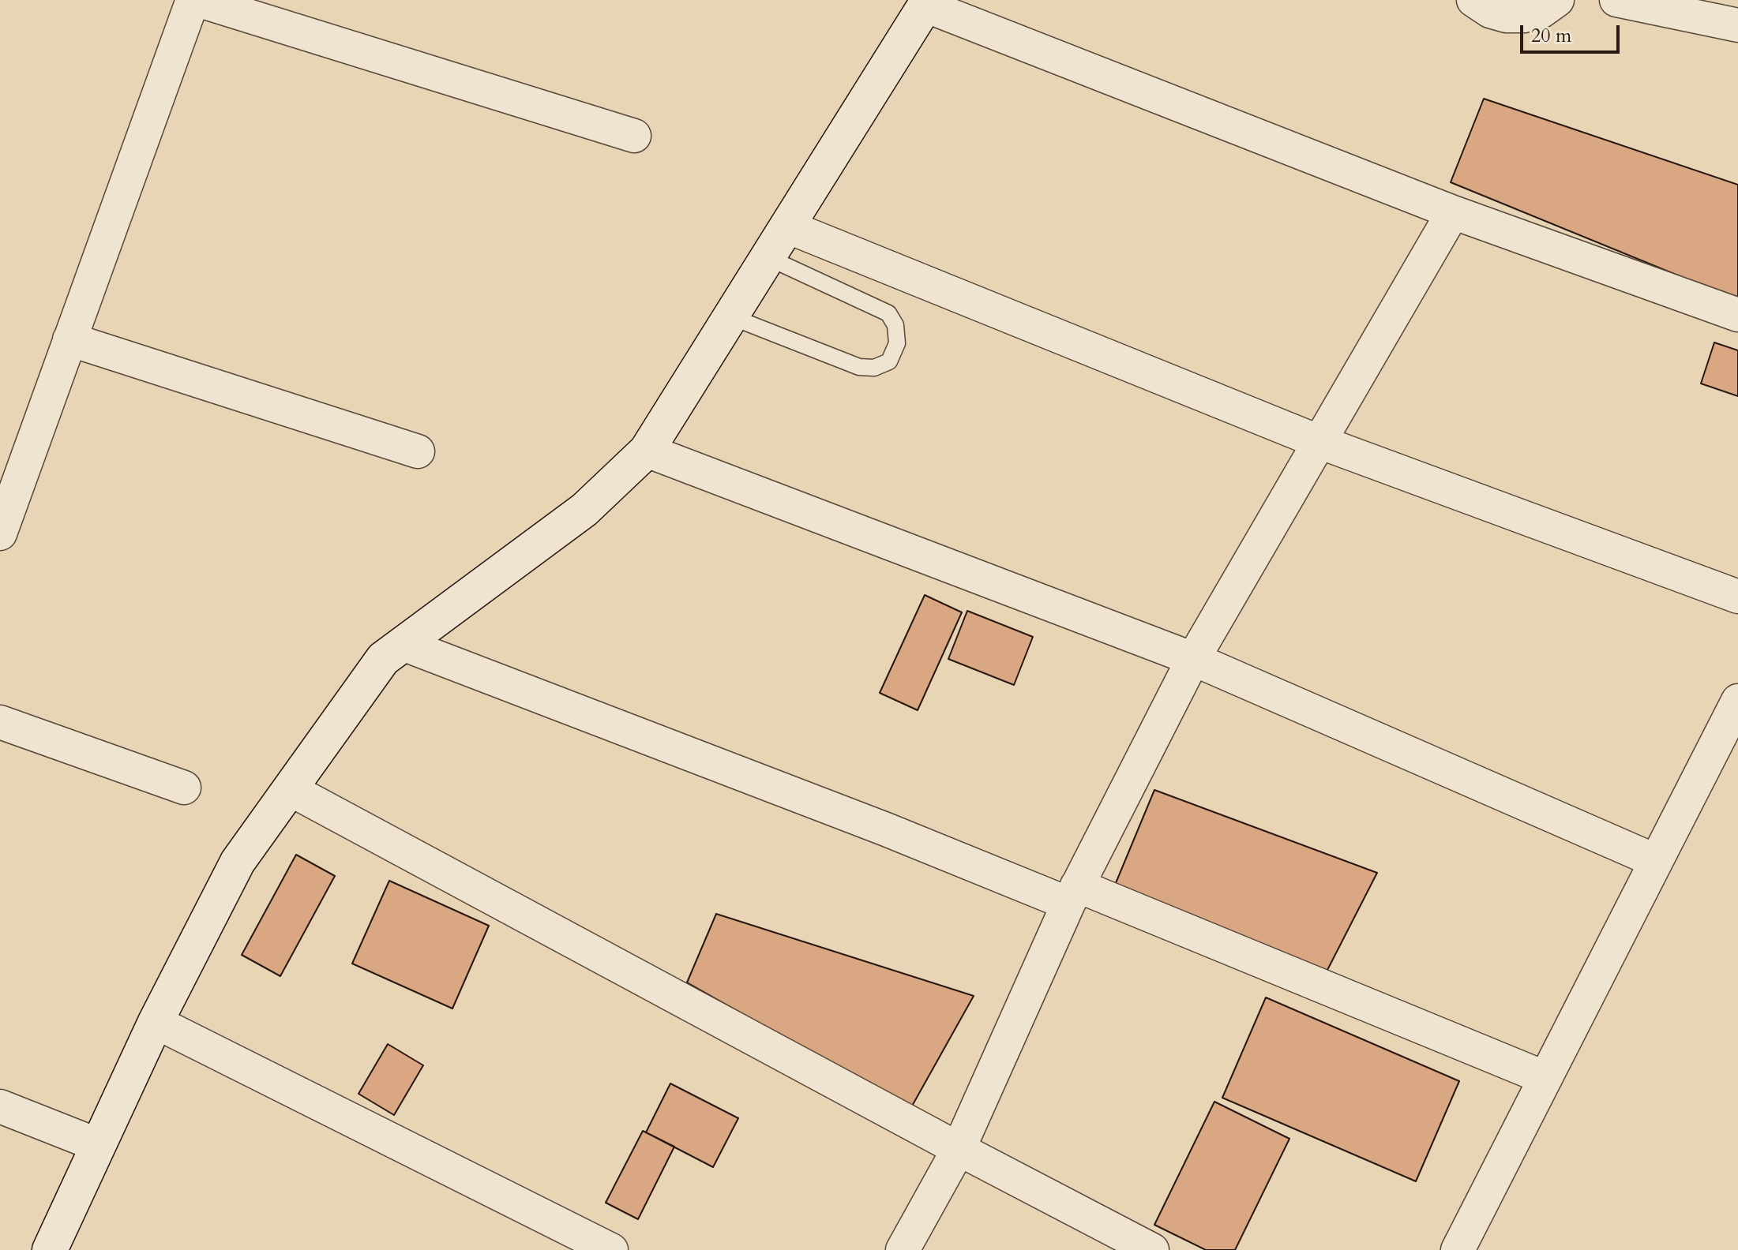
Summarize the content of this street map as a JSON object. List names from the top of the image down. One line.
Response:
{"scale_bar":"20 m"}
